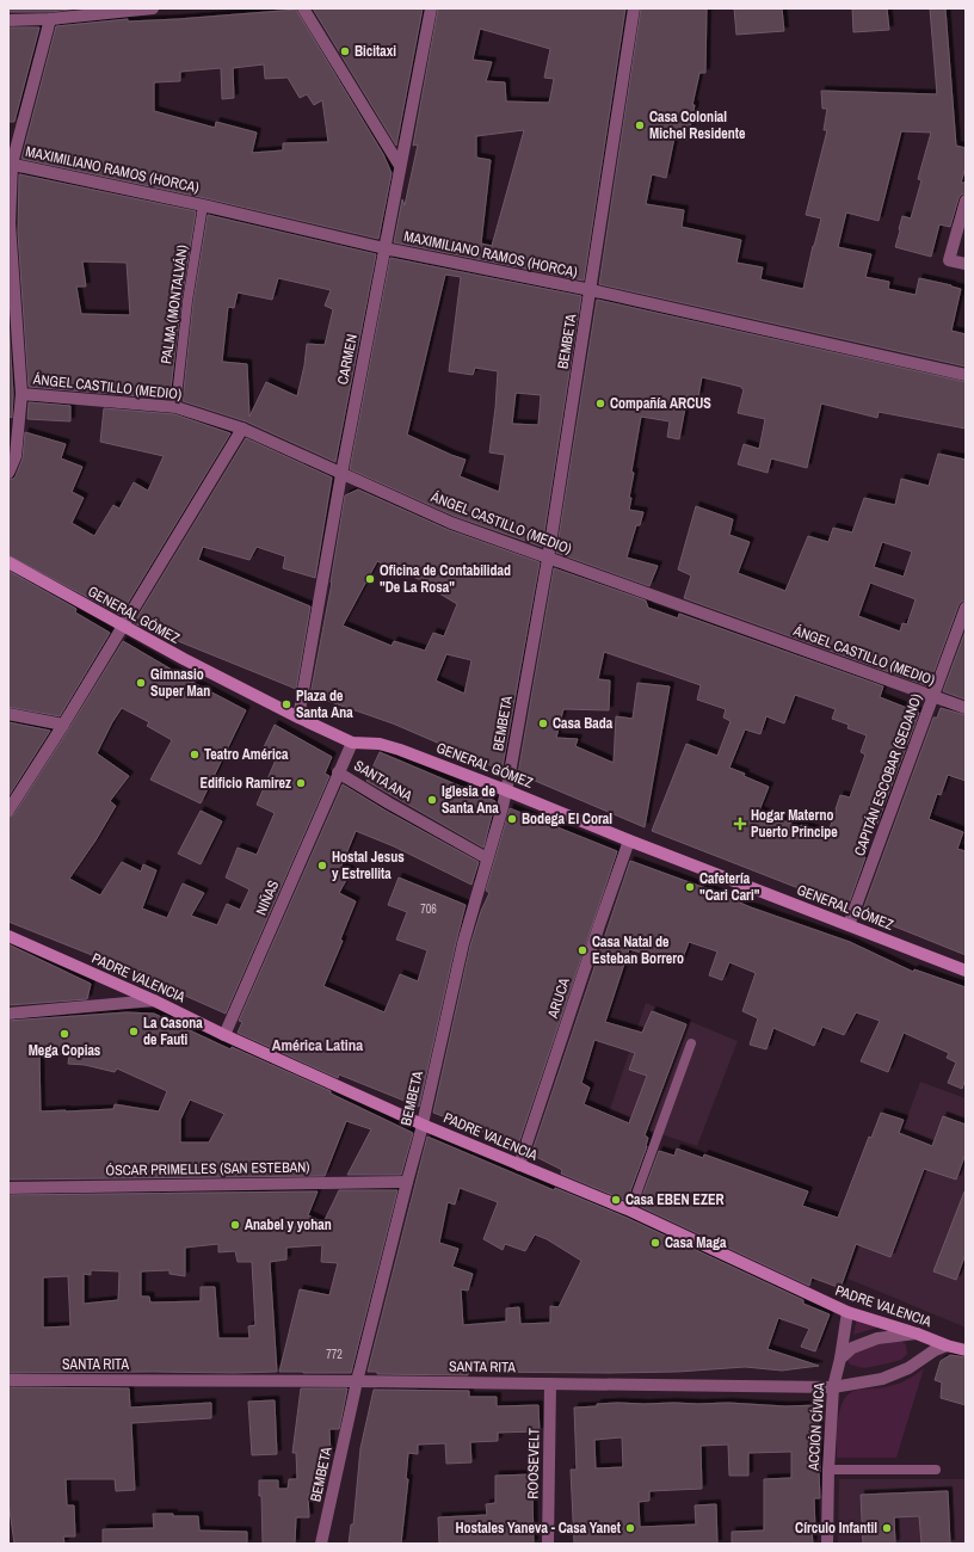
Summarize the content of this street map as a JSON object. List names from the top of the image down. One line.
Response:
{"streets":{"main road":["GENERAL GÓMEZ","PADRE VALENCIA"],"street":["MAXIMILIANO RAMOS (HORCA)","BEMBETA","CARMEN","ÁNGEL CASTILLO (MEDIO)","CAPITÁN ESCOBAR (SEDANO)","SANTA ANA","NIÑAS","ARUCA","ÓSCAR PRIMELLES (SAN ESTEBAN)","SANTA RITA","ACCIÓN CÍVICA","ROOSEVELT"],"lane":["PALMA (MONTALVÁN)"]},"crossings":[["MAXIMILIANO RAMOS (HORCA)","PALMA (MONTALVÁN)"],["MAXIMILIANO RAMOS (HORCA)","BEMBETA"],["MAXIMILIANO RAMOS (HORCA)","CARMEN"],["PALMA (MONTALVÁN)","ÁNGEL CASTILLO (MEDIO)"],["BEMBETA","ÁNGEL CASTILLO (MEDIO)"],["BEMBETA","GENERAL GÓMEZ"],["BEMBETA","SANTA ANA"],["BEMBETA","PADRE VALENCIA"],["BEMBETA","ÓSCAR PRIMELLES (SAN ESTEBAN)"],["BEMBETA","SANTA RITA"],["CARMEN","ÁNGEL CASTILLO (MEDIO)"],["CARMEN","GENERAL GÓMEZ"],["ÁNGEL CASTILLO (MEDIO)","CAPITÁN ESCOBAR (SEDANO)"],["GENERAL GÓMEZ","CAPITÁN ESCOBAR (SEDANO)"],["GENERAL GÓMEZ","ARUCA"],["SANTA ANA","NIÑAS"],["NIÑAS","PADRE VALENCIA"],["PADRE VALENCIA","ARUCA"],["PADRE VALENCIA","SANTA RITA"],["PADRE VALENCIA","ACCIÓN CÍVICA"],["SANTA RITA","ACCIÓN CÍVICA"],["SANTA RITA","ROOSEVELT"]],"districts":["América Latina"],"places":{"other":["Bicitaxi","Casa Colonial Michel Residente","Compañía ARCUS","Oficina de Contabilidad \"De La Rosa\"","Gimnasio Super Man","Plaza de Santa Ana","Casa Bada","Teatro América","Edificio Ramirez","Iglesia de Santa Ana","Bodega El Coral","Hostal Jesus y Estrellita","Cafetería \"Cari Cari\"","Casa Natal de Esteban Borrero","La Casona de Fauti","Mega Copias","Casa EBEN EZER","Anabel y yohan","Casa Maga","Hostales Yaneva - Casa Yanet","Círculo Infantil"],"health":["Hogar Materno Puerto Principe"]},"house_numbers":["706","772"]}
